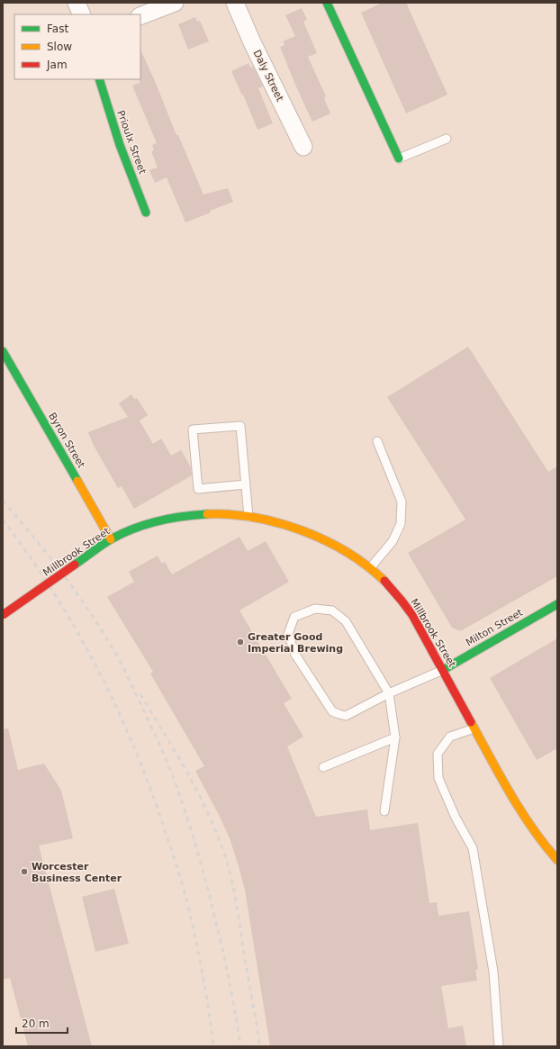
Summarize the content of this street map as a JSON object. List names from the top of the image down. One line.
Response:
{"streets":{"main road":["Prioulx Street","Byron Street","Millbrook Street","Milton Street"],"street":["Daly Street"]},"crossings":[["Byron Street","Millbrook Street"],["Millbrook Street","Milton Street"]],"places":["Greater Good Imperial Brewing","Worcester Business Center"],"legend":["Fast","Slow","Jam"],"scale_bar":"20 m"}
